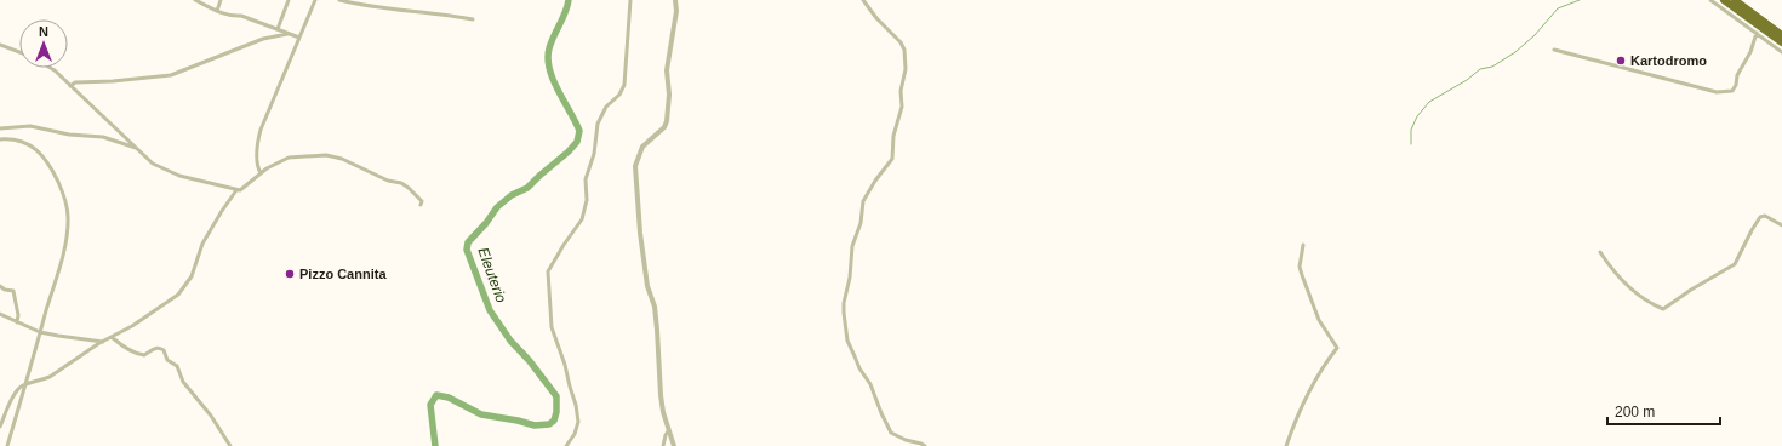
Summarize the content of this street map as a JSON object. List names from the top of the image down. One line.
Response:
{"water":["Eleuterio"],"places":["Kartodromo","Pizzo Cannita"],"scale_bar":"200 m","north":"top"}
